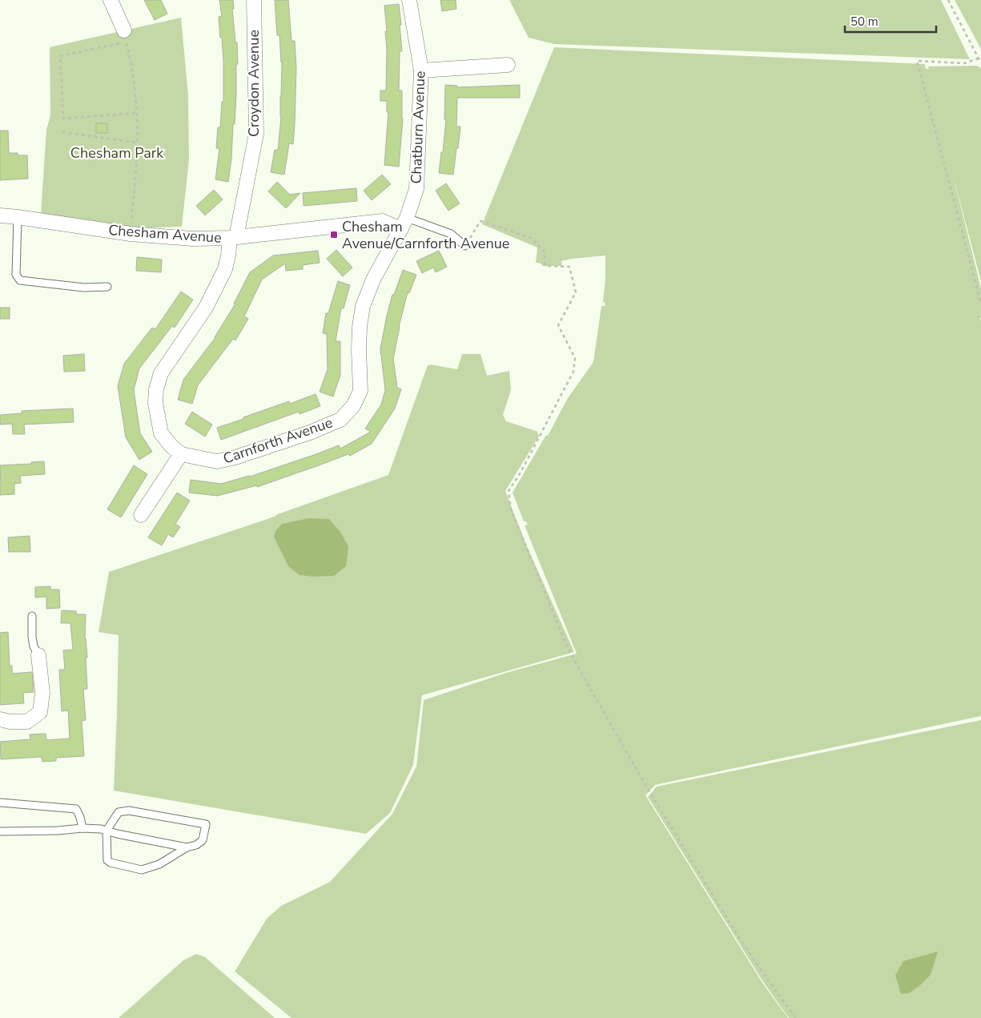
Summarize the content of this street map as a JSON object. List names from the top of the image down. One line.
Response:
{"streets":{"street":["Croydon Avenue","Chatburn Avenue","Chesham Avenue","Carnforth Avenue"]},"crossings":[["Croydon Avenue","Chesham Avenue"],["Chatburn Avenue","Chesham Avenue"],["Chatburn Avenue","Carnforth Avenue"],["Chesham Avenue","Carnforth Avenue"]],"parks":["Chesham Park"],"places":{"transit":["Chesham Avenue/Carnforth Avenue"]},"scale_bar":"50 m"}
